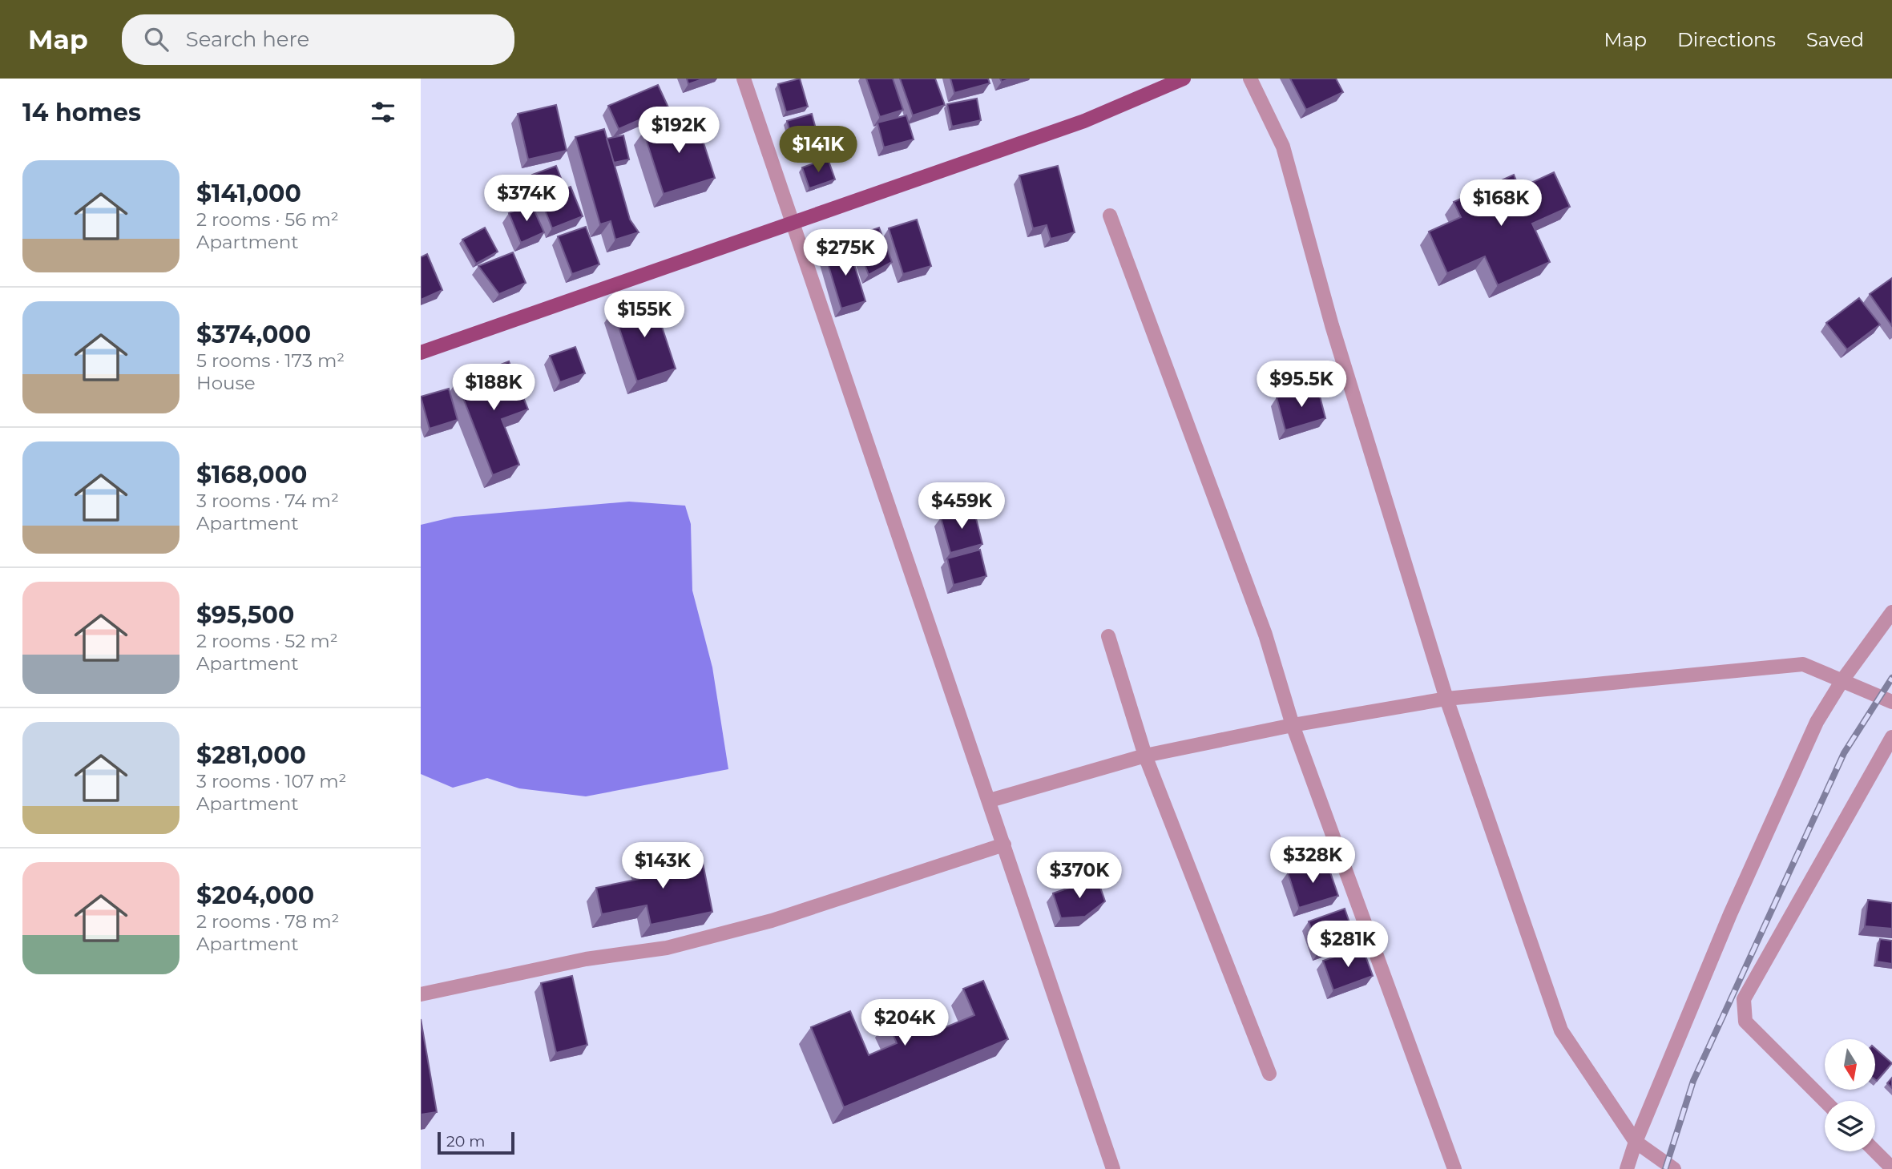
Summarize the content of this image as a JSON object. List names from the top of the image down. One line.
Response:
{"scale_bar":"20 m","north":"bottom","page":{"header":"Map","search":"Search here","nav":["Map","Directions","Saved"],"heading":"14 homes","price":["$192K","$141K","$374K","$168K","$275K","$155K","$95.5K","$188K","$459K","$328K","$143K","$370K","$281K","$204K"],"list":[{"name":"$141,000","note":"2 rooms · 56 m² · Apartment"},{"name":"$374,000","note":"5 rooms · 173 m² · House"},{"name":"$168,000","note":"3 rooms · 74 m² · Apartment"},{"name":"$95,500","note":"2 rooms · 52 m² · Apartment"},{"name":"$281,000","note":"3 rooms · 107 m² · Apartment"},{"name":"$204,000","note":"2 rooms · 78 m² · Apartment"}],"scale":"20 m"}}
